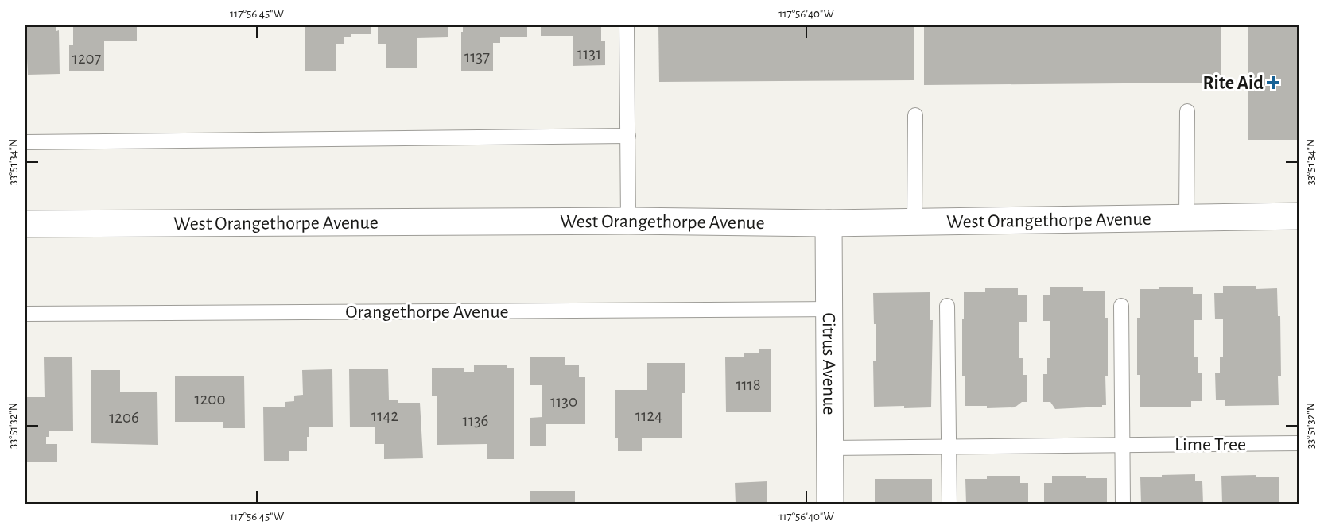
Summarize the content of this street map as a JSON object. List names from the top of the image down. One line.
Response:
{"streets":{"main road":["West Orangethorpe Avenue","Citrus Avenue"],"lane":["Orangethorpe Avenue","Lime Tree"]},"crossings":[["West Orangethorpe Avenue","Citrus Avenue"],["Orangethorpe Avenue","Citrus Avenue"],["Citrus Avenue","Lime Tree"]],"places":{"health":["Rite Aid"]},"house_numbers":["1131","1137","1207","1118","1200","1130","1142","1124","1206","1136"],"coordinates":["117°56'45\"W","117°56'40\"W","33°51'34\"N","33°51'32\"N"]}
